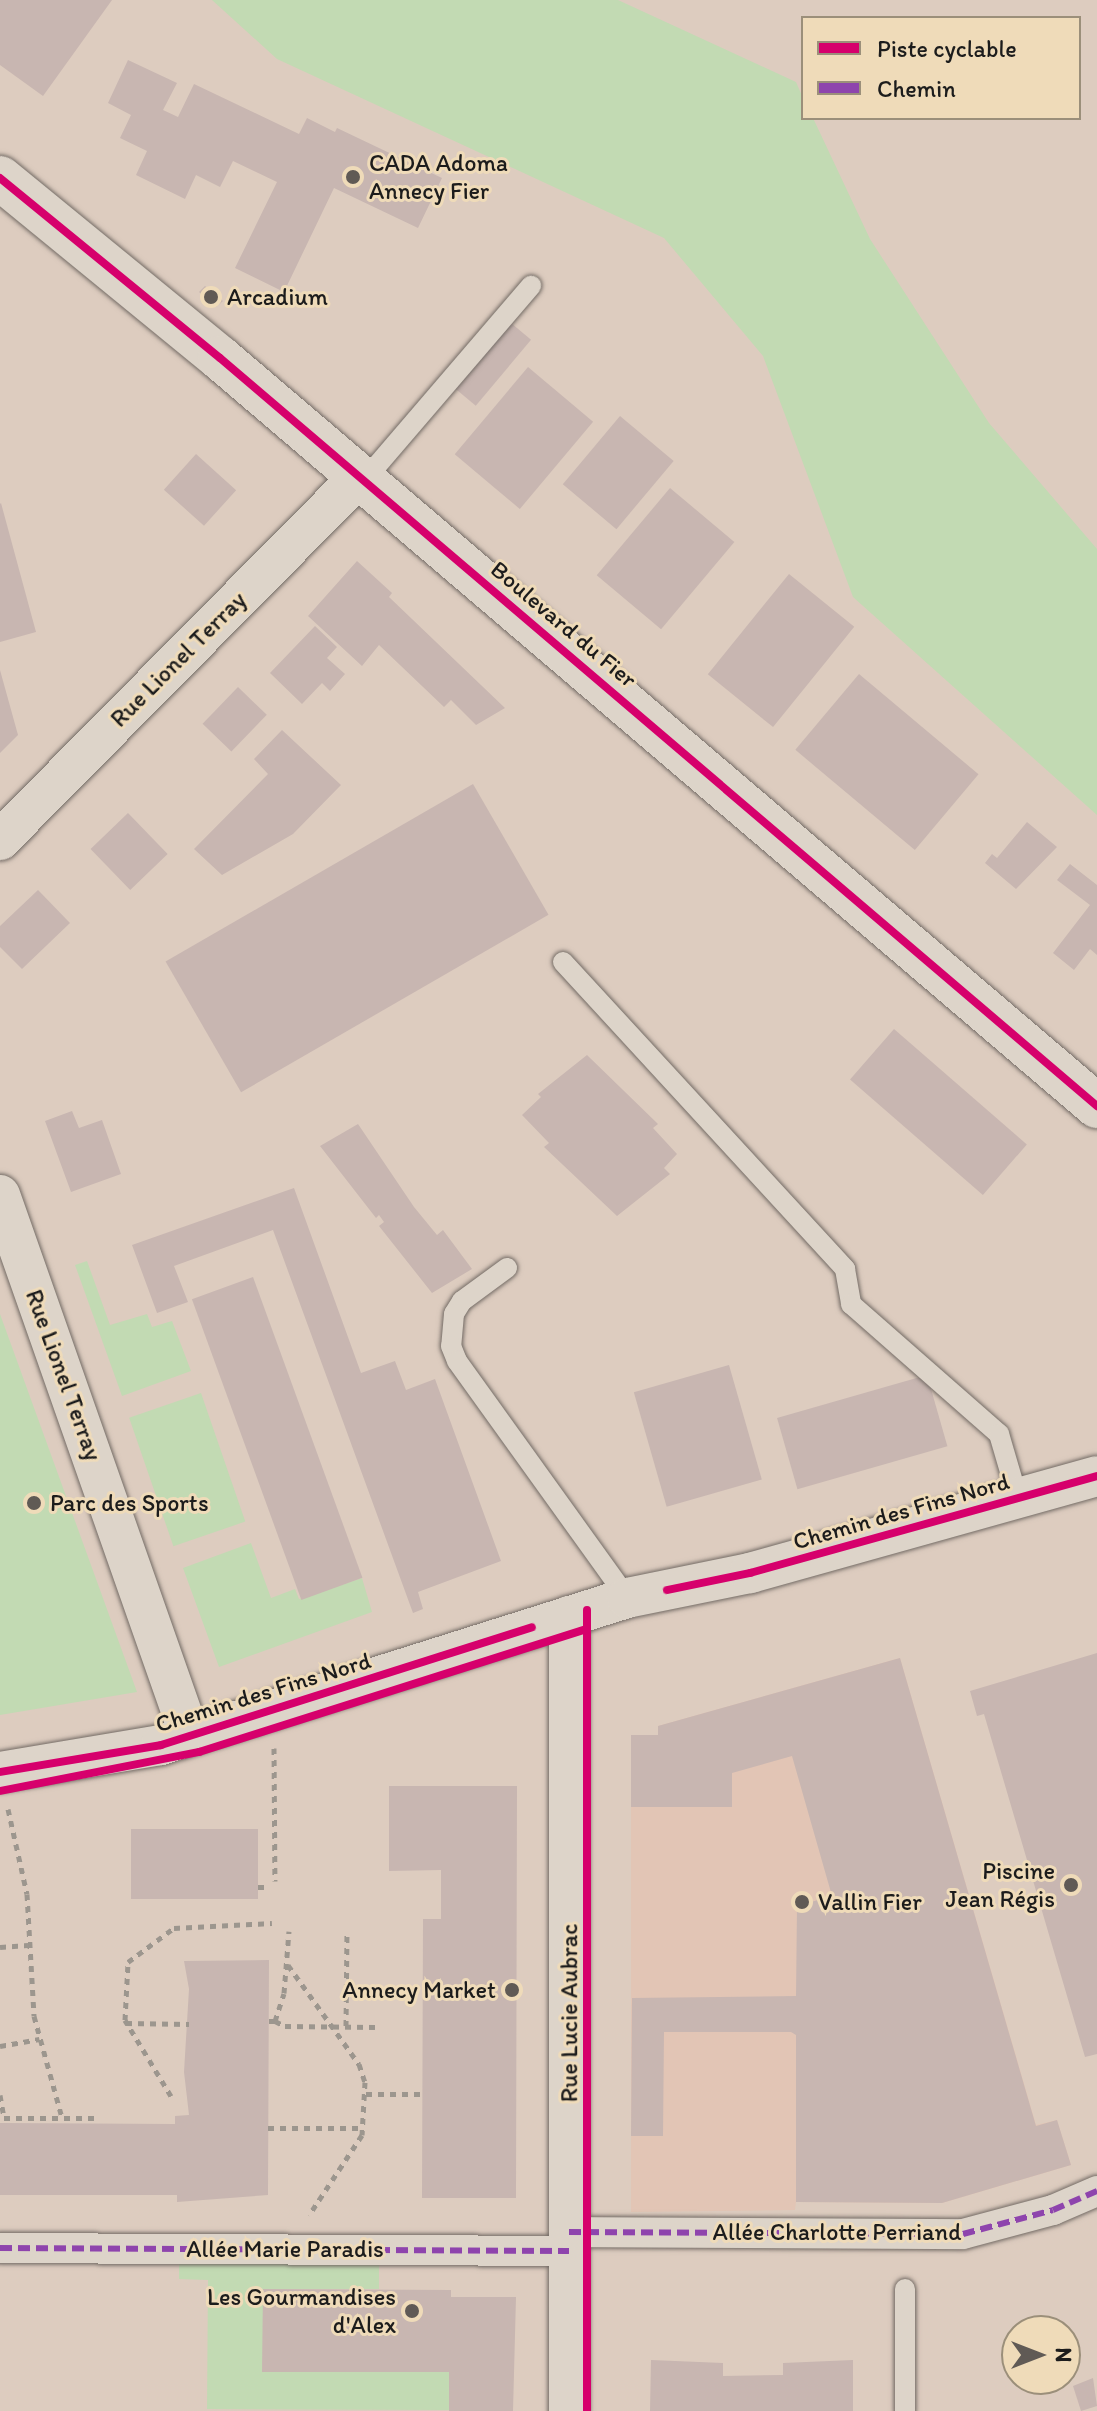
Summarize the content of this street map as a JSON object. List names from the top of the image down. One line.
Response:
{"streets":{"main road":["Boulevard du Fier"],"street":["Rue Lionel Terray","Chemin des Fins Nord","Rue Lucie Aubrac","Allée Charlotte Perriand","Allée Marie Paradis"]},"crossings":[["Boulevard du Fier","Rue Lionel Terray"],["Rue Lionel Terray","Chemin des Fins Nord"],["Chemin des Fins Nord","Rue Lucie Aubrac"],["Rue Lucie Aubrac","Allée Charlotte Perriand"],["Rue Lucie Aubrac","Allée Marie Paradis"],["Allée Charlotte Perriand","Allée Marie Paradis"]],"places":["CADA Adoma Annecy Fier","Arcadium","Parc des Sports","Piscine Jean Régis","Vallin Fier","Annecy Market","Les Gourmandises d'Alex"],"legend":["Piste cyclable","Chemin"],"north":"right"}
